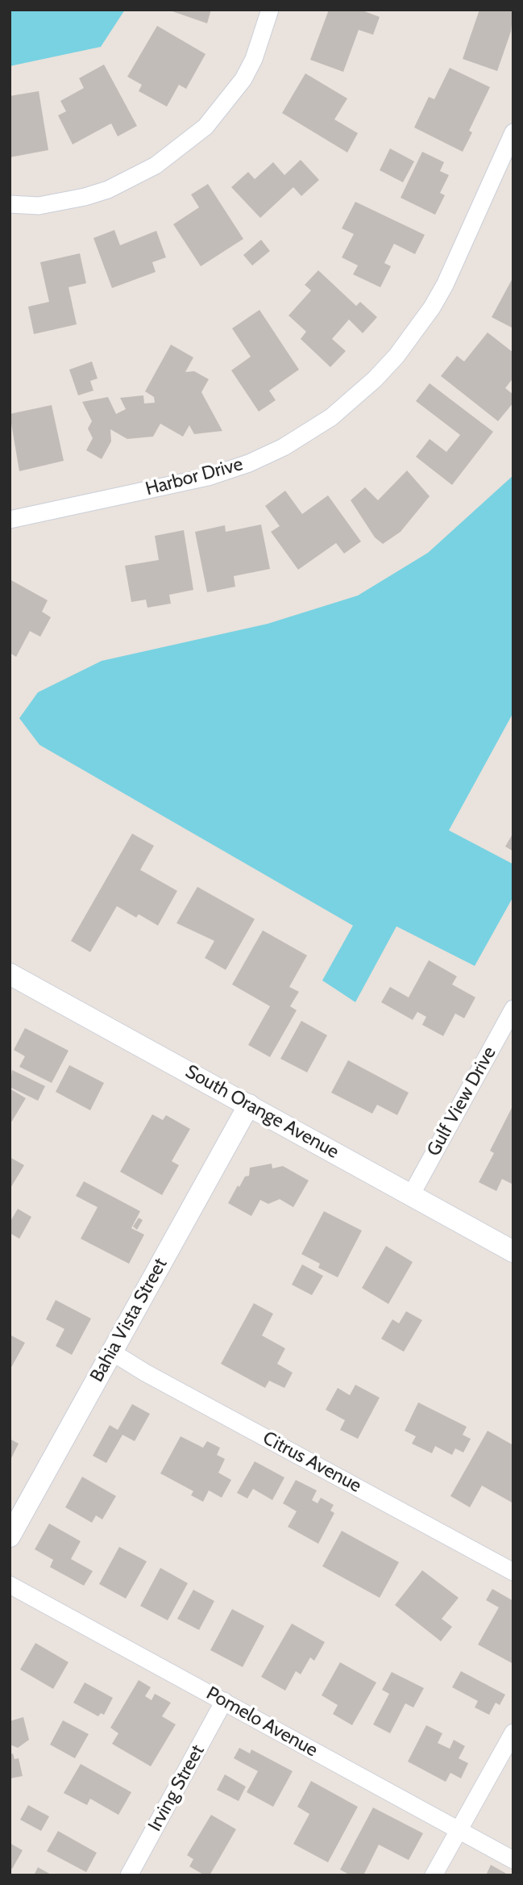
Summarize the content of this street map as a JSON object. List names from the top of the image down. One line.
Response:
{"streets":{"street":["Harbor Drive","Gulf View Drive","South Orange Avenue","Bahia Vista Street","Citrus Avenue","Pomelo Avenue","Irving Street"]},"crossings":[["Gulf View Drive","South Orange Avenue"],["South Orange Avenue","Bahia Vista Street"],["Bahia Vista Street","Citrus Avenue"],["Pomelo Avenue","Irving Street"]]}
